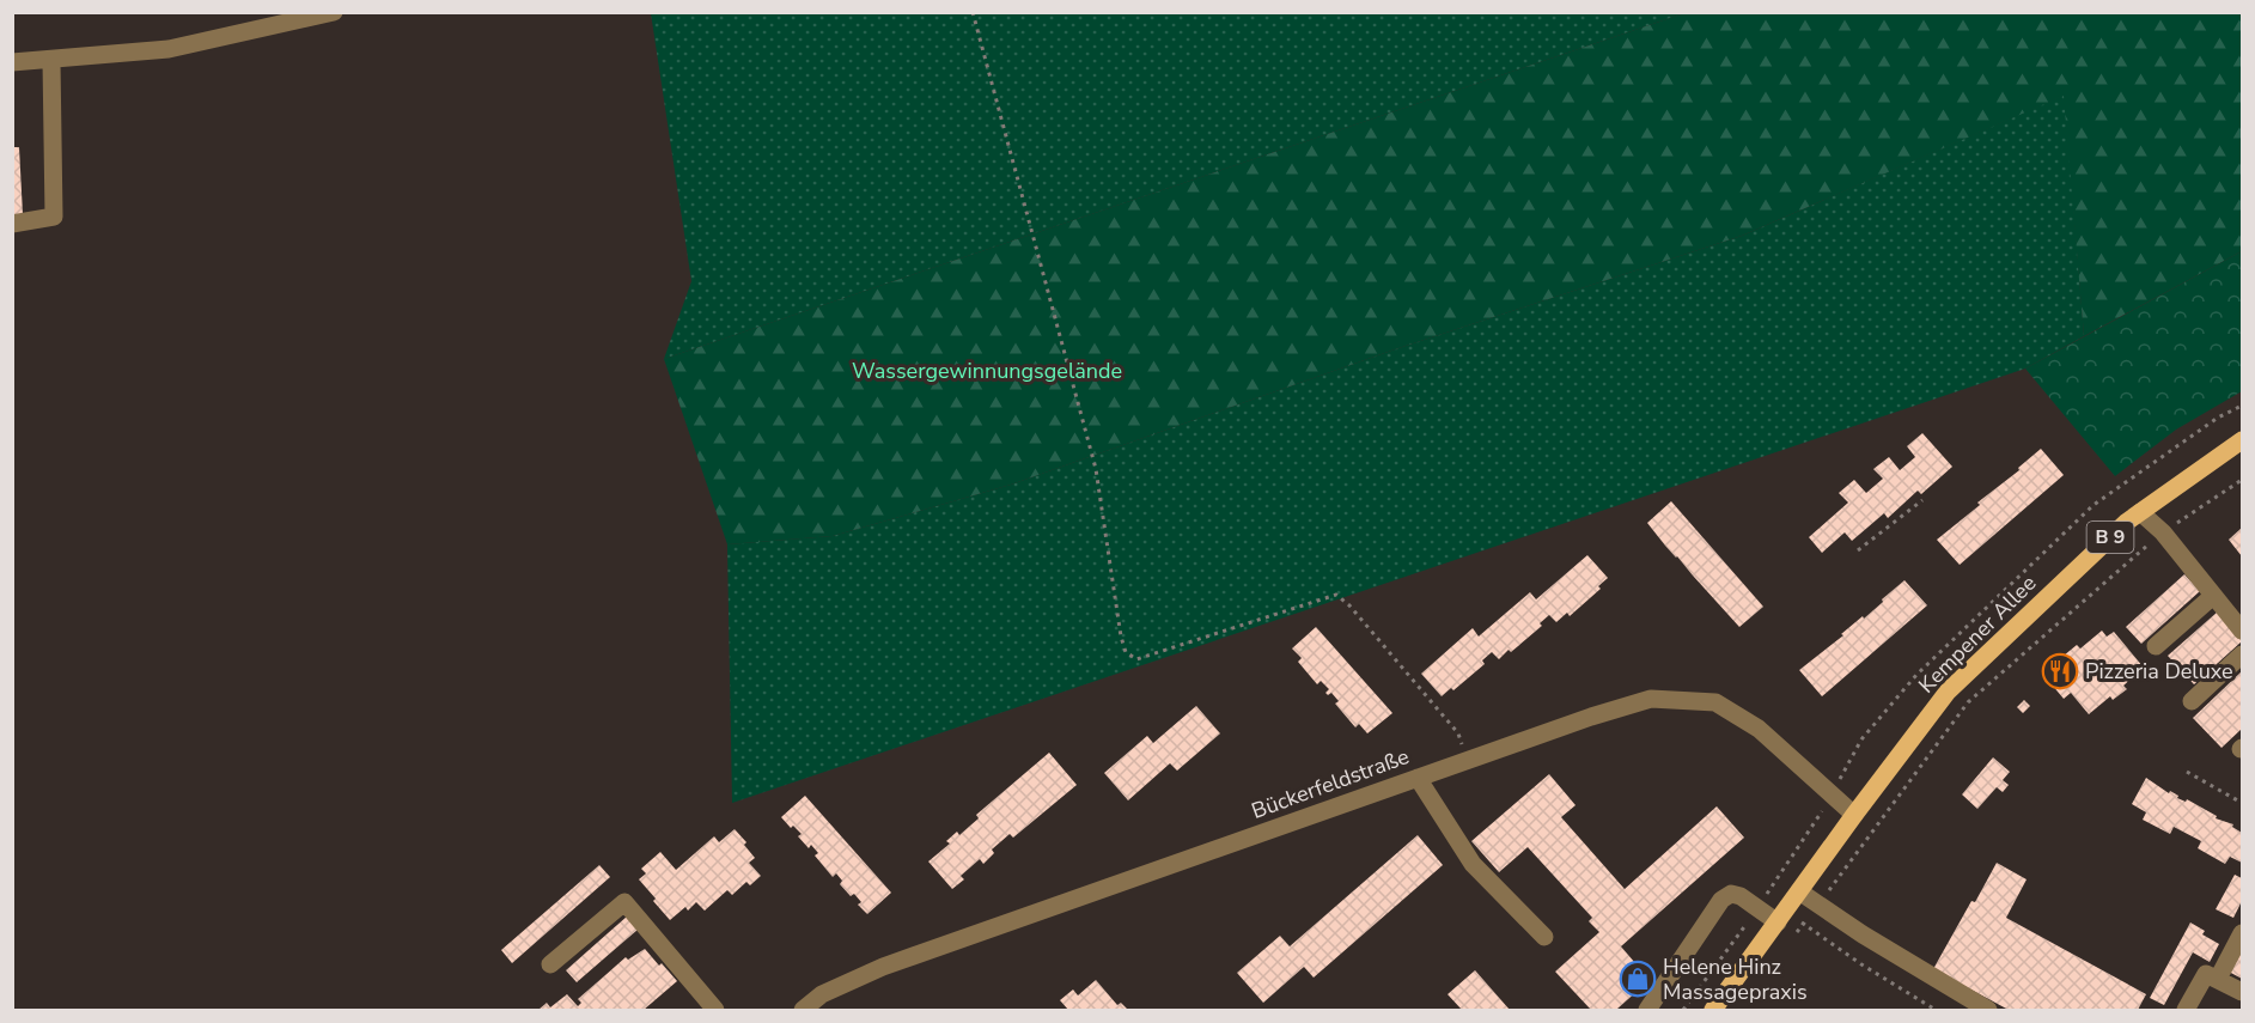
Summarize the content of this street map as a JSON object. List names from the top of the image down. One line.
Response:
{"streets":{"main road":["B 9","Kempener Allee"],"street":["Bückerfeldstraße"]},"crossings":[["Kempener Allee","Bückerfeldstraße"]],"parks":["Wassergewinnungsgelände"],"places":{"restaurant":["Pizzeria Deluxe"],"shop":["Helene Hinz Massagepraxis"]}}
